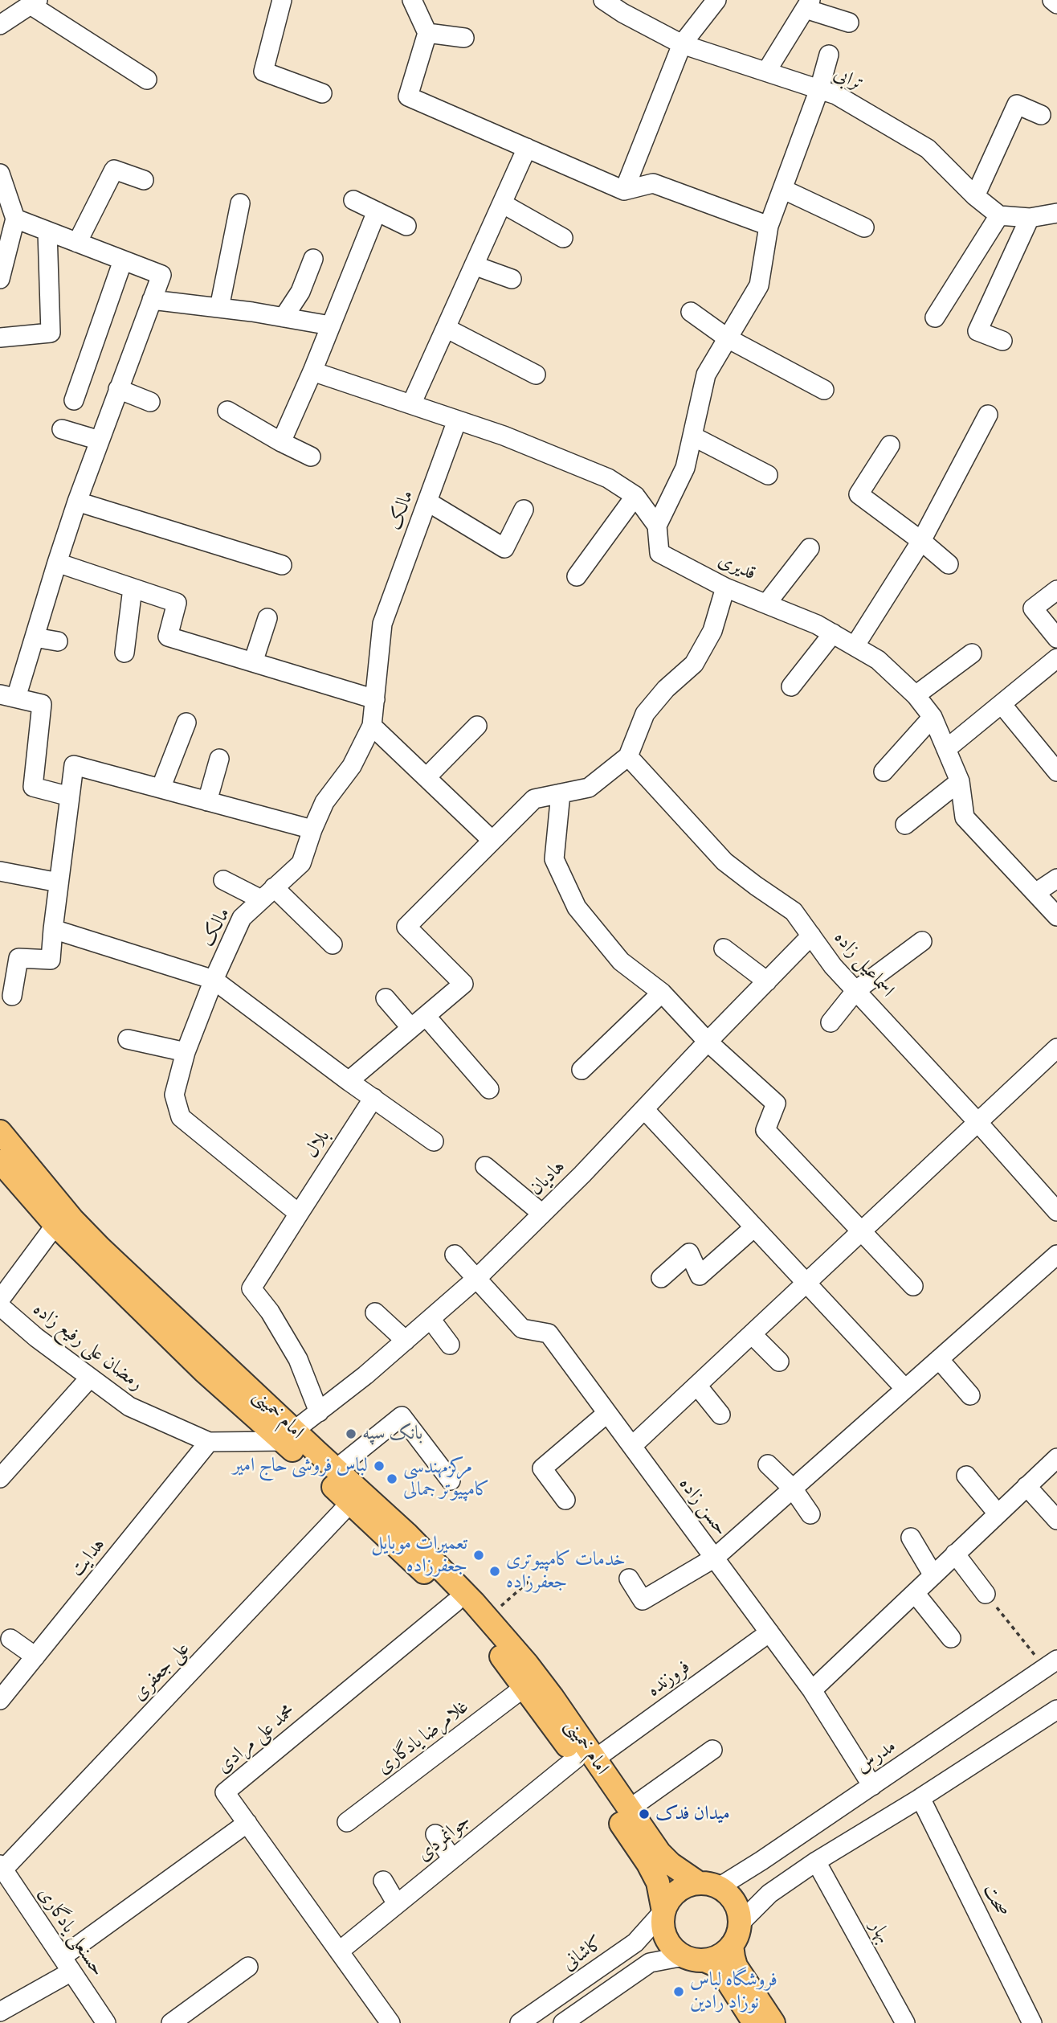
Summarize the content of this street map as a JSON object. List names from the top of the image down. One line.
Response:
{"streets":{"main road":["امام خمینی"],"street":["ترابی","مالک","قدیری","اسماعیل زاده","بلال","هادیان","رمضان علی رفیع زاده","حسن زاده","هدایت","علی جعفری","فروزنده","غلامرضا یادگاری","محمد علی مرادی","مدرس","جوانمردی","صحت","حسنعلی یادگاری","بهار","کاشانی"]},"crossings":[["مالک","قدیری"],["مالک","بلال"],["اسماعیل زاده","هادیان"],["هادیان","رمضان علی رفیع زاده"],["هادیان","امام خمینی"],["هادیان","حسن زاده"],["رمضان علی رفیع زاده","امام خمینی"],["رمضان علی رفیع زاده","هدایت"],["امام خمینی","علی جعفری"],["امام خمینی","فروزنده"],["امام خمینی","غلامرضا یادگاری"],["امام خمینی","محمد علی مرادی"],["امام خمینی","مدرس"],["امام خمینی","جوانمردی"],["امام خمینی","کاشانی"],["حسن زاده","فروزنده"],["حسن زاده","مدرس"],["علی جعفری","حسنعلی یادگاری"],["فروزنده","جوانمردی"],["محمد علی مرادی","جوانمردی"],["مدرس","کاشانی"]],"places":["بانک سپه","لباس فروشی حاج امیر","مرکزمهندسی کامپیوتر جمالی","تعمیرات موبایل جعفرزاده","خدمات کامپیوتری جعفرزاده","میدان فدک","فروشگاه لباس نوزاد رادین"]}
